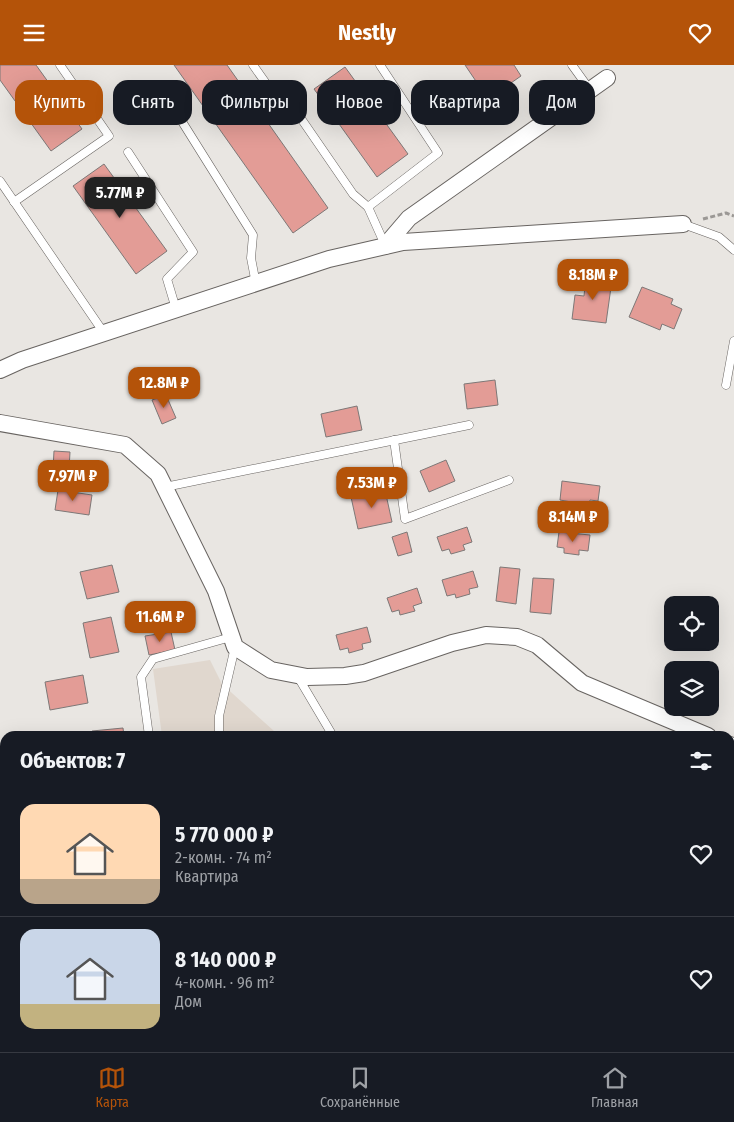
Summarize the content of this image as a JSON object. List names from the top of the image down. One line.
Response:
{"page":{"header":"Nestly","chip":["Купить","Снять","Фильтры","Новое","Квартира","Дом"],"price":["5.77M ₽","8.18M ₽","12.8M ₽","7.97M ₽","7.53M ₽","8.14M ₽","11.6M ₽"],"heading":"Объектов: 7","list":[{"name":"5 770 000 ₽","note":"2-комн. · 74 m² · Квартира"},{"name":"8 140 000 ₽","note":"4-комн. · 96 m² · Дом"}],"tabs":["Карта","Сохранённые","Главная"]}}
